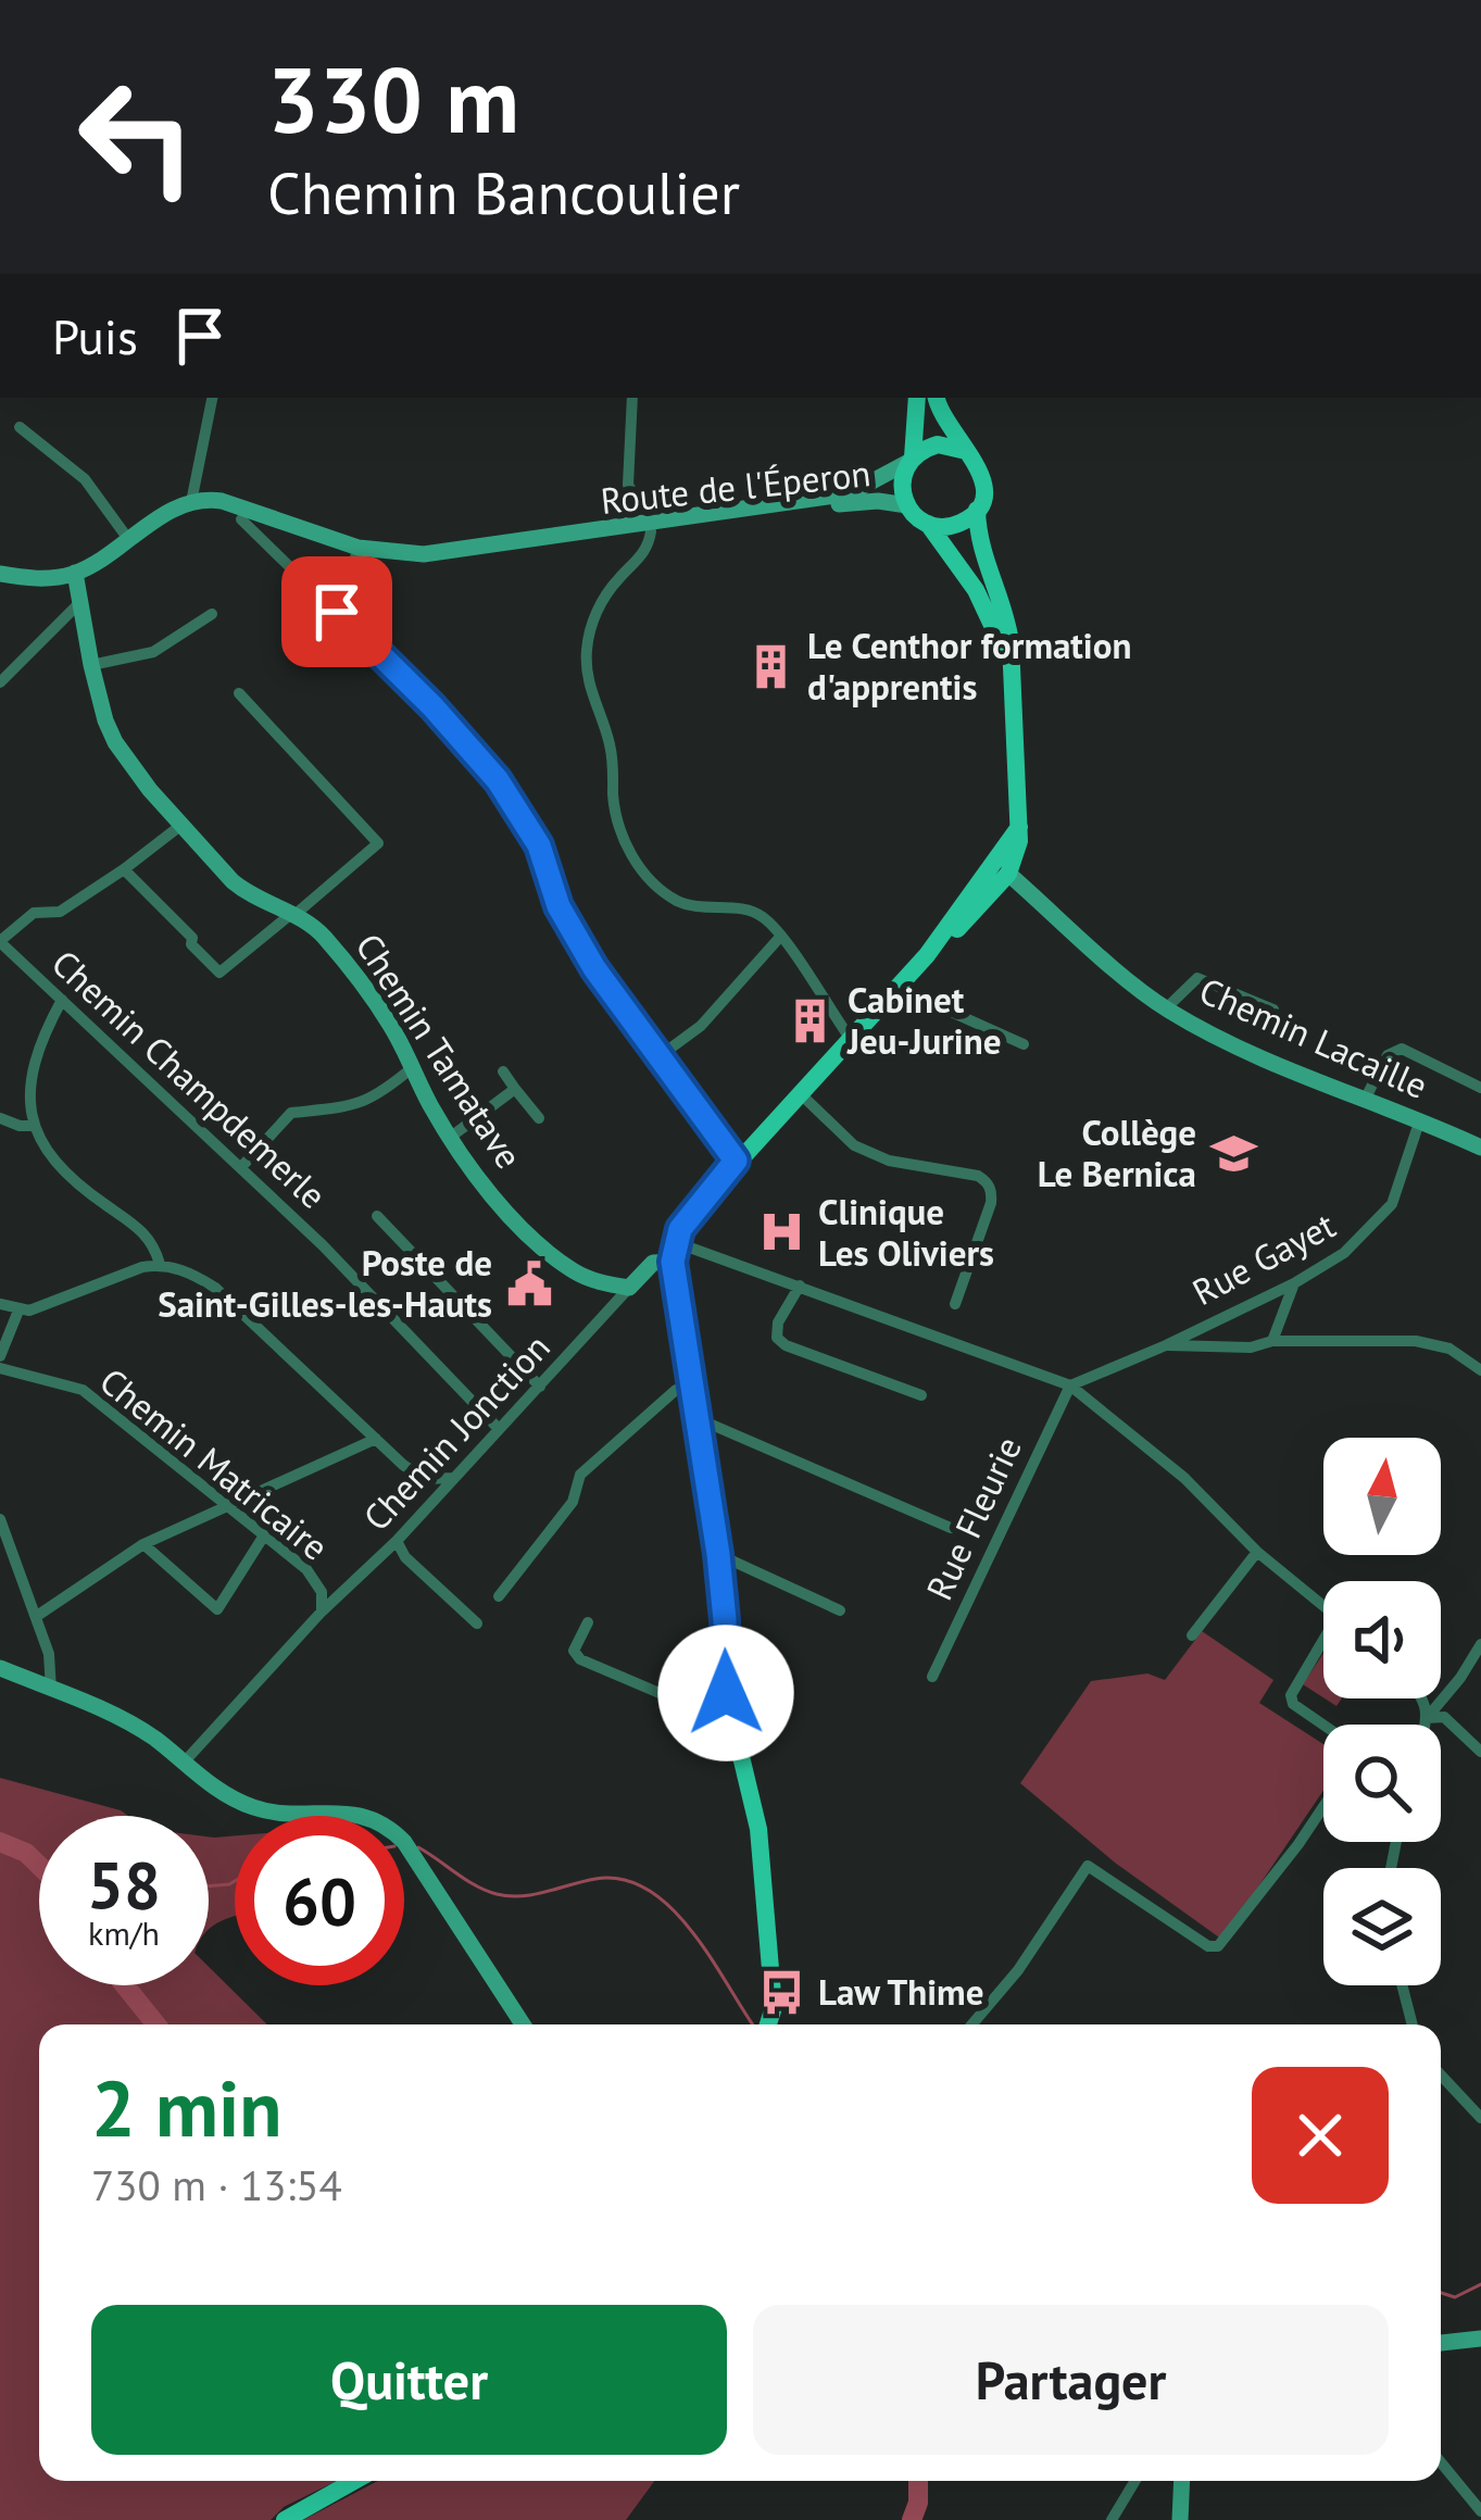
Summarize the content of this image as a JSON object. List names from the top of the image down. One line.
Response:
{"streets":{"street":["Route de l'Éperon","Chemin Lacaille","Chemin Tamatave","Chemin Champdemerle","Rue Gayet","Chemin Jonction","Chemin Matricaire","Rue Fleurie"]},"crossings":[["Chemin Lacaille","Rue Gayet"],["Chemin Tamatave","Chemin Jonction"],["Chemin Champdemerle","Chemin Jonction"],["Rue Gayet","Rue Fleurie"],["Chemin Jonction","Chemin Matricaire"]],"places":{"building":["Le Centhor formation d'apprentis","Cabinet Jeu-Jurine"],"school or university":["Collège Le Bernica"],"hospital":["Clinique Les Oliviers"],"public building":["Poste de Saint-Gilles-les-Hauts"],"bus stop":["Law Thime"]},"north":"top","page":{"turn":["330 m","Chemin Bancoulier"],"then":"Puis","speed":"58 km/h","limit":"60","heading":["2 min","730 m · 13:54"],"buttons":["Quitter","Partager"]}}
